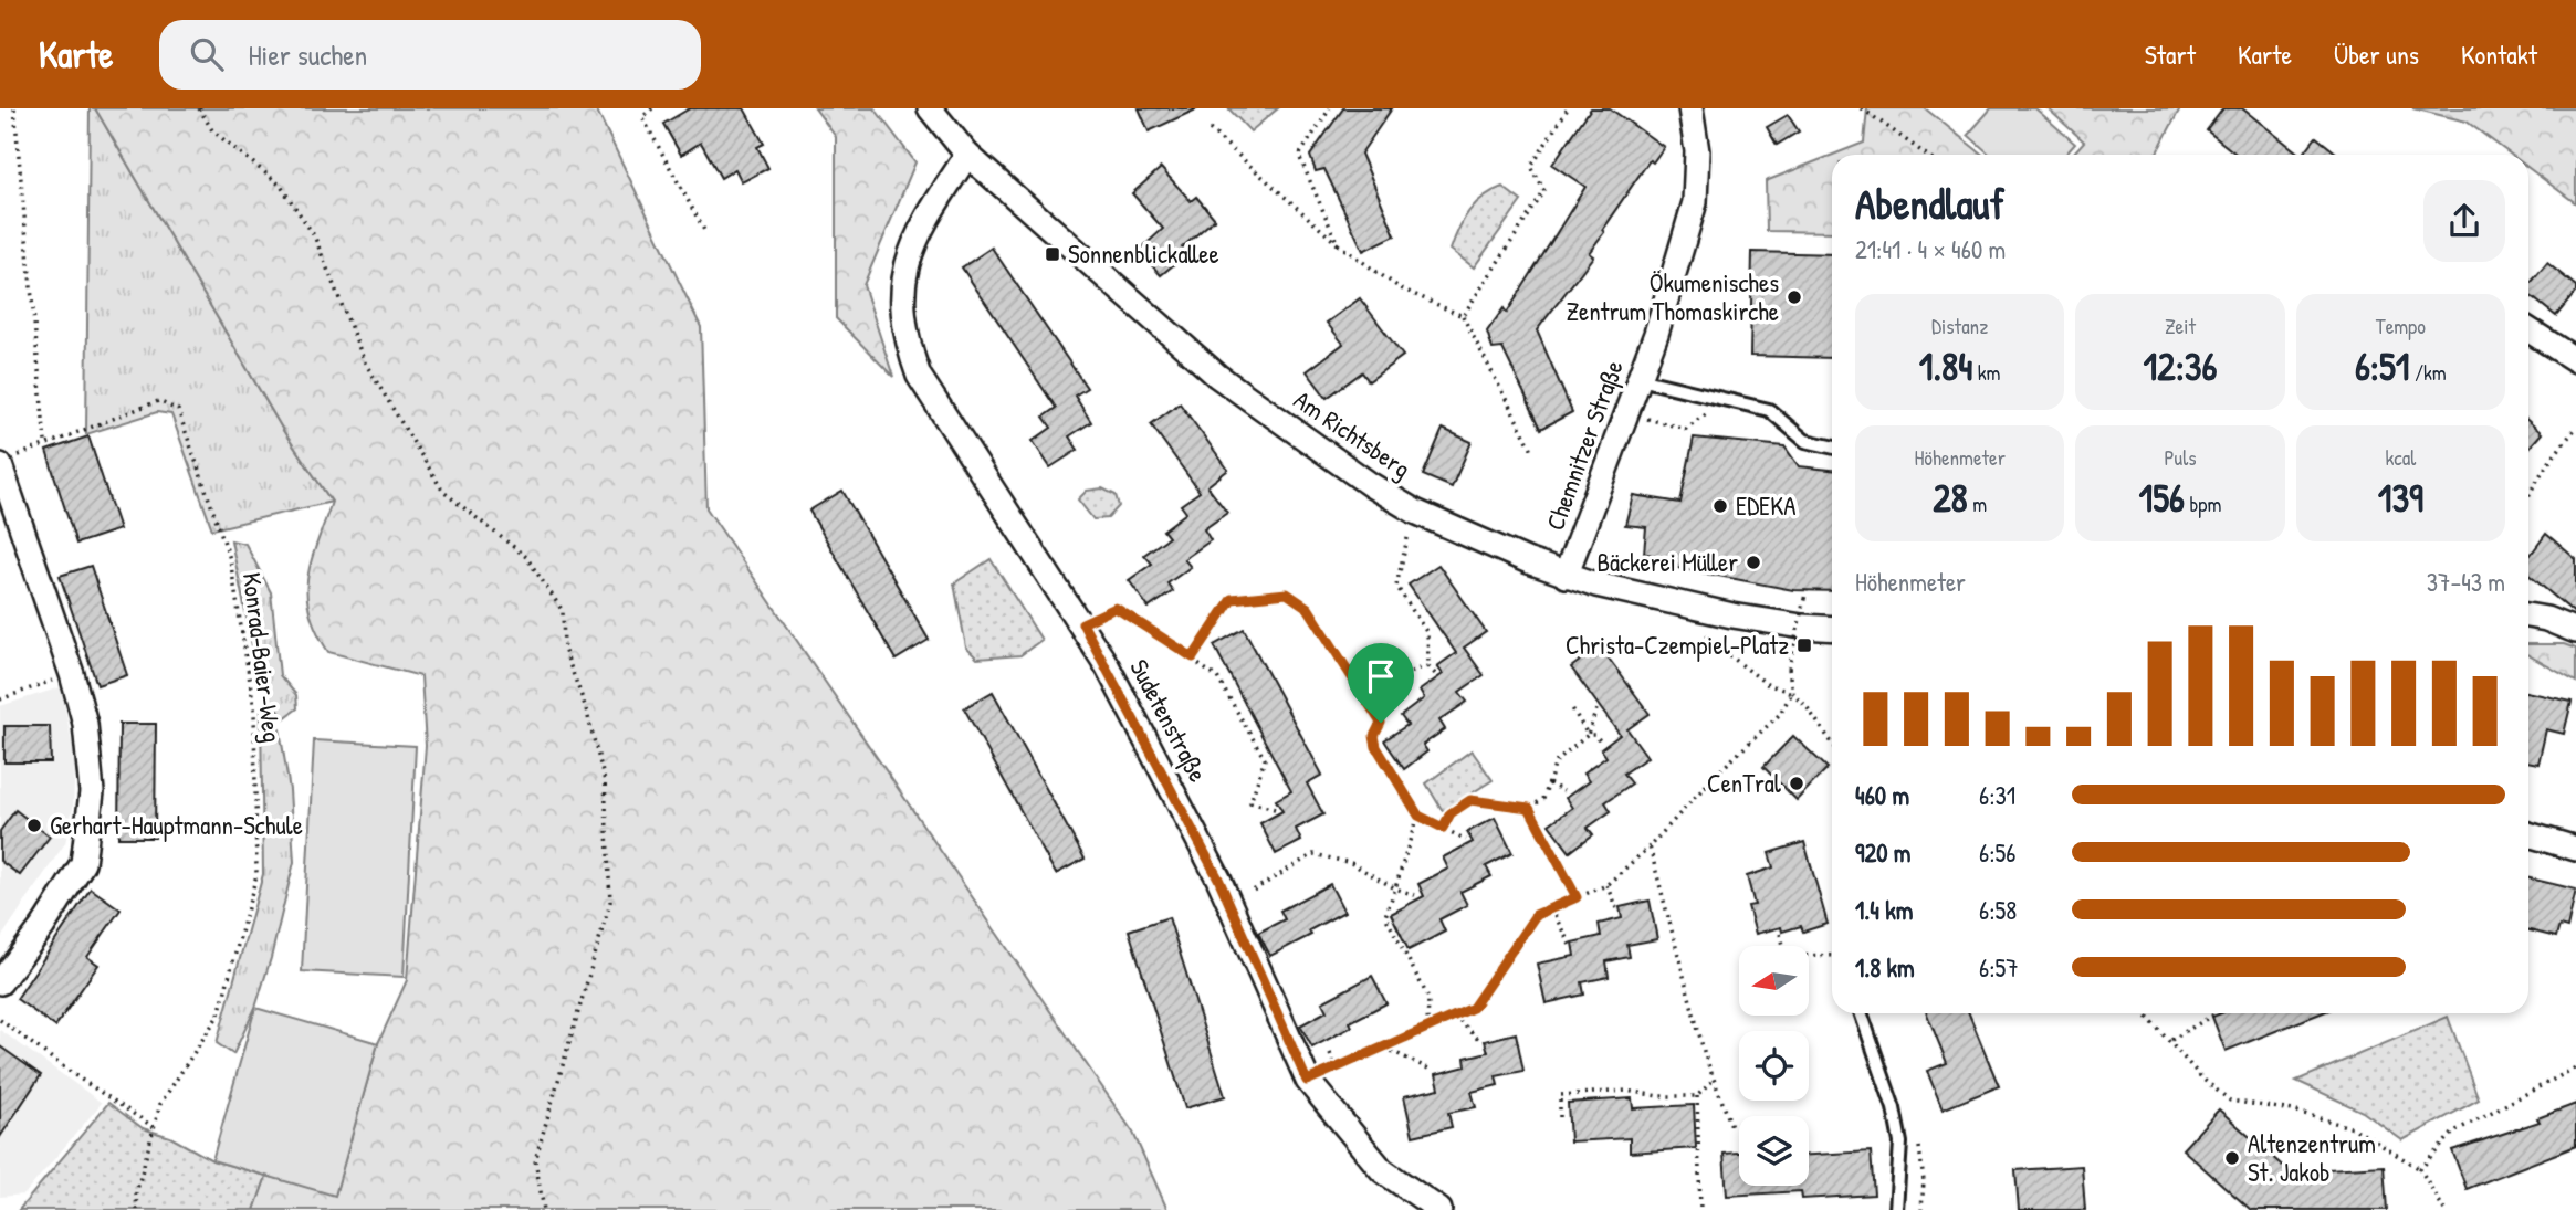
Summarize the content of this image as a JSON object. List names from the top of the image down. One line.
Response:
{"streets":{"street":["Am Richtsberg","Chemnitzer Straße","Sudetenstraße"],"path":["Konrad-Baier-Weg"]},"crossings":[["Am Richtsberg","Chemnitzer Straße"],["Am Richtsberg","Sudetenstraße"]],"places":{"transit":["Sonnenblickallee","Christa-Czempiel-Platz"],"other":["Ökumenisches Zentrum Thomaskirche","EDEKA","Bäckerei Müller","CenTral","Gerhart-Hauptmann-Schule","Altenzentrum St. Jakob"]},"north":"left","page":{"header":"Karte","search":"Hier suchen","nav":["Start","Karte","Über uns","Kontakt"],"heading":["Abendlauf","21:41 · 4 × 460 m"],"stats":[["Distanz","1.84 km"],["Zeit","12:36"],["Tempo","6:51 /km"],["Höhenmeter","28 m"],["Puls","156 bpm"],["kcal","139"]],"chart":["Höhenmeter","37–43 m"],"list":[{"name":"460 m","note":"6:31"},{"name":"920 m","note":"6:56"},{"name":"1.4 km","note":"6:58"},{"name":"1.8 km","note":"6:57"}]}}
